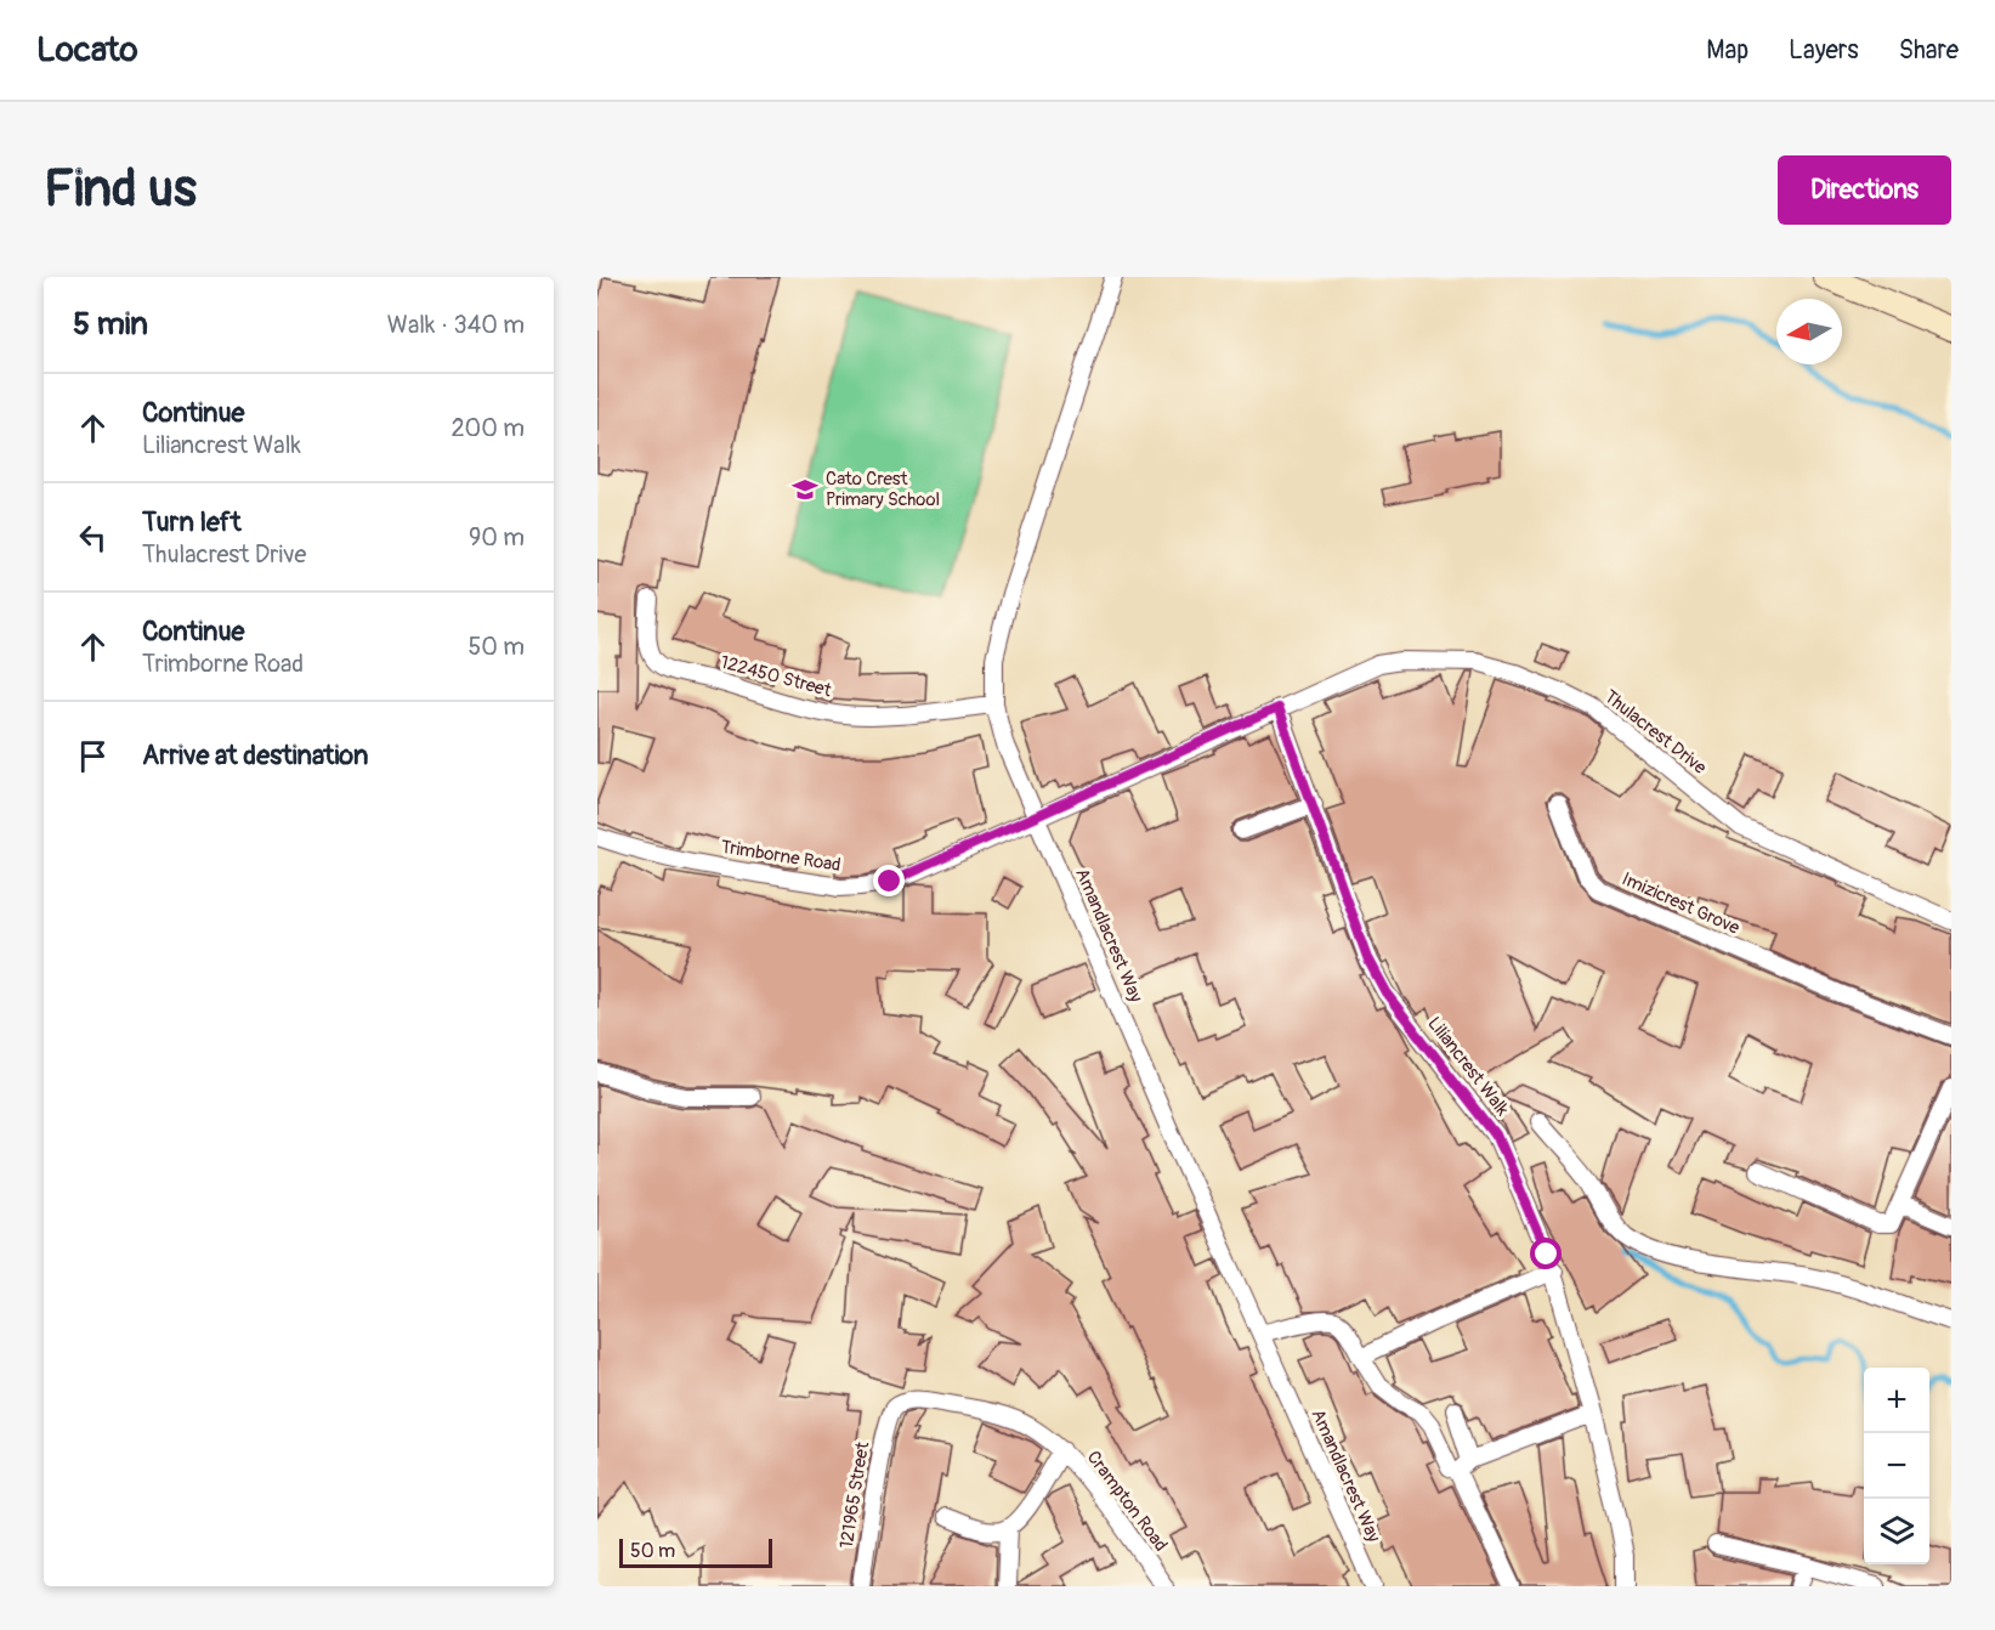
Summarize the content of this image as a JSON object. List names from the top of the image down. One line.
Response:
{"streets":{"street":["122450 Street","Thulacrest Drive","Trimborne Road","Imizicrest Grove","Amandlacrest Way","Liliancrest Walk","121965 Street","Crampton Road"]},"crossings":[["122450 Street","Amandlacrest Way"],["Thulacrest Drive","Trimborne Road"],["Thulacrest Drive","Amandlacrest Way"],["Thulacrest Drive","Liliancrest Walk"],["Trimborne Road","Amandlacrest Way"],["121965 Street","Crampton Road"]],"places":{"school or university":["Cato Crest Primary School"]},"scale_bar":"50 m","north":"left","page":{"header":"Locato","nav":["Map","Layers","Share"],"buttons":"Directions","title":"Find us","heading":["5 min","Walk · 340 m"],"list":[["Continue","Liliancrest Walk","200 m"],["Turn left","Thulacrest Drive","90 m"],["Continue","Trimborne Road","50 m"],"Arrive at destination"],"map_buttons":["+","−"],"scale":"50 m"}}
